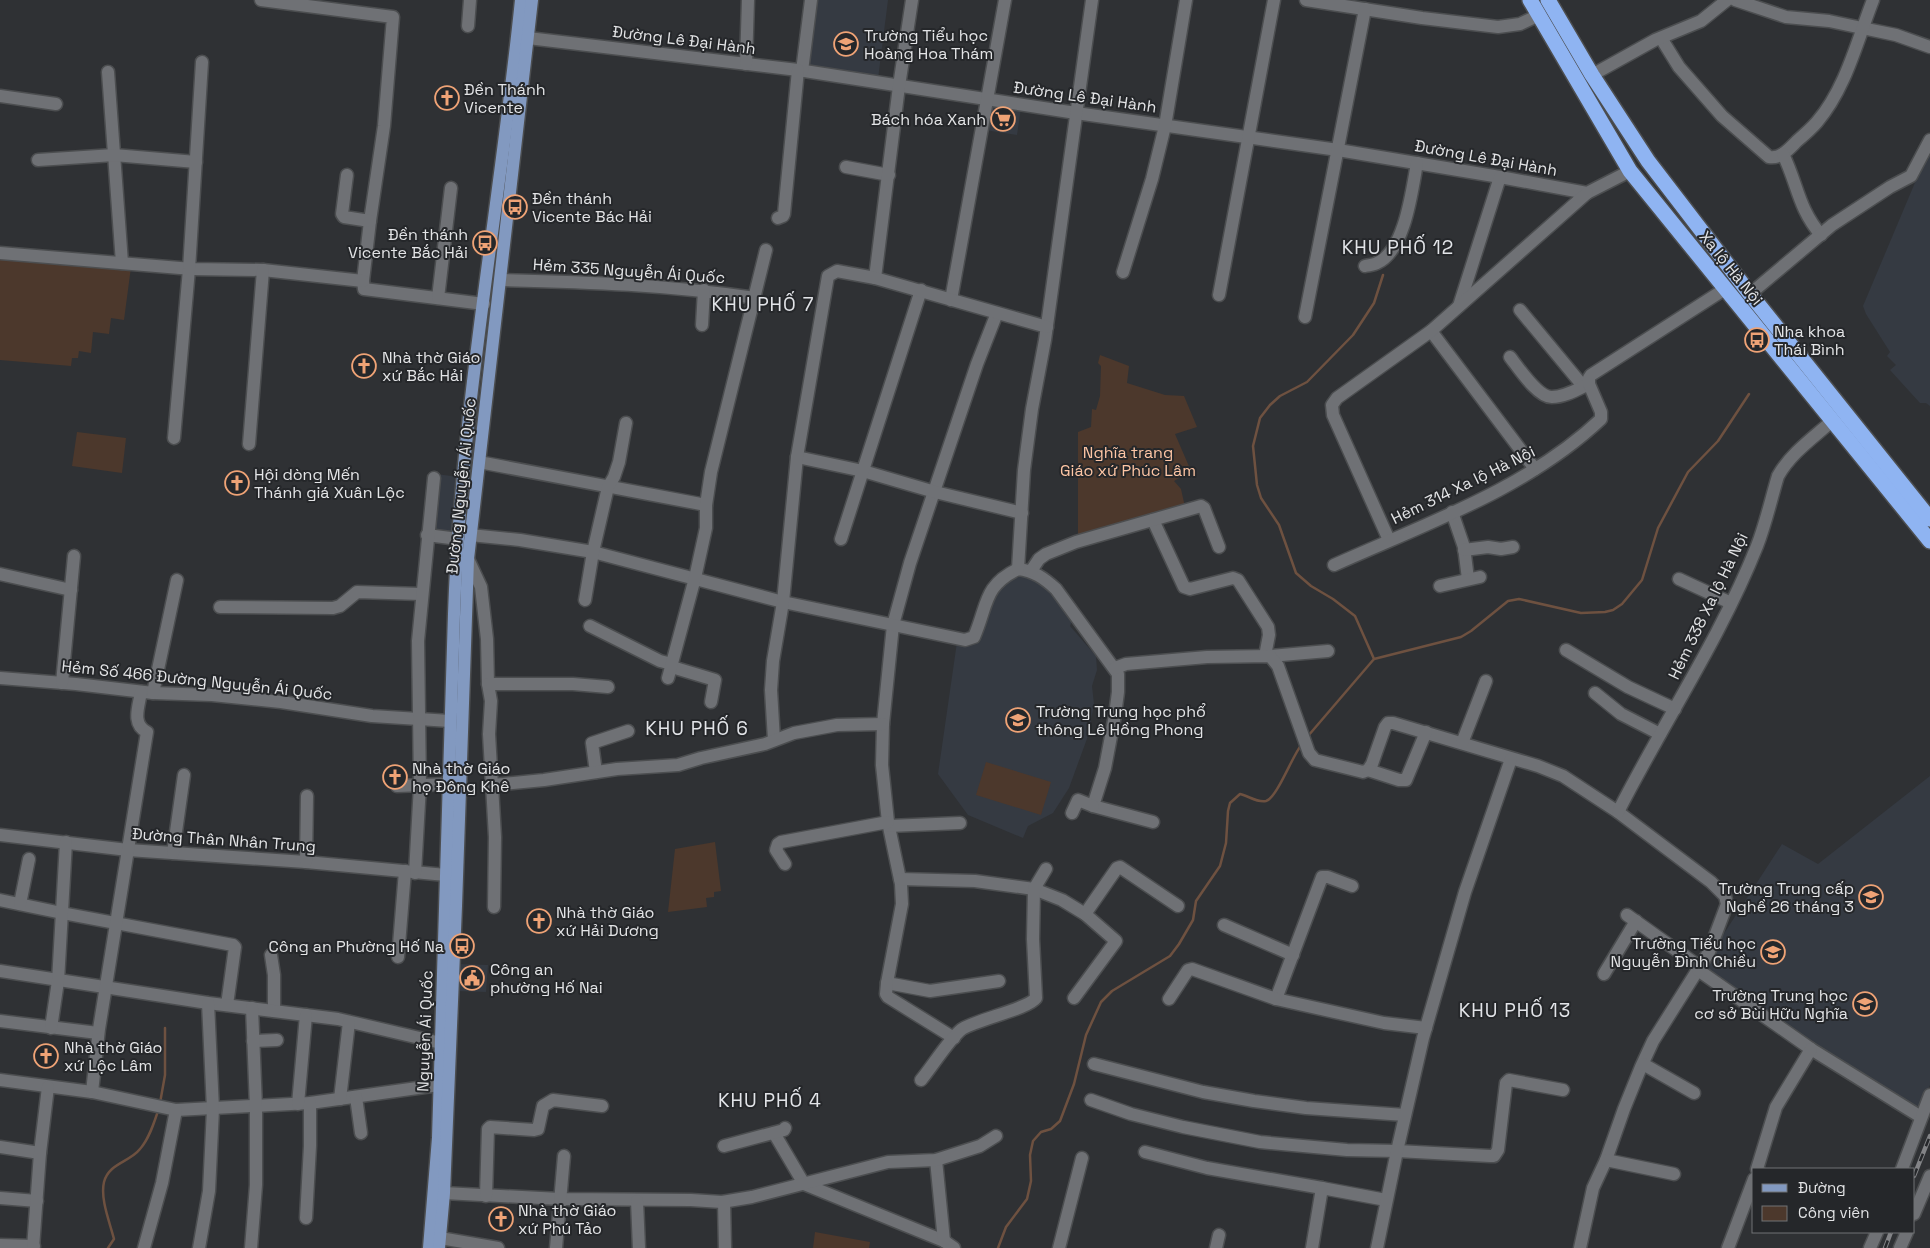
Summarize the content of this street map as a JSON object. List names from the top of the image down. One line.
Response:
{"streets":{"highway":["Xa lộ Hà Nội"],"main road":["Đường Nguyễn Ái Quốc","Nguyễn Ái Quốc"],"street":["Đường Lê Đại Hành","Hẻm 335 Nguyễn Ái Quốc","Hẻm 314 Xa lộ Hà Nội","Hẻm 338 Xa lộ Hà Nội","Hẻm Số 466 Đường Nguyễn Ái Quốc","Đường Thân Nhân Trung"]},"crossings":[["Đường Lê Đại Hành","Đường Nguyễn Ái Quốc"],["Xa lộ Hà Nội","Hẻm 338 Xa lộ Hà Nội"],["Hẻm 335 Nguyễn Ái Quốc","Đường Nguyễn Ái Quốc"],["Đường Nguyễn Ái Quốc","Hẻm Số 466 Đường Nguyễn Ái Quốc"],["Đường Nguyễn Ái Quốc","Nguyễn Ái Quốc"],["Đường Thân Nhân Trung","Nguyễn Ái Quốc"]],"districts":["KHU PHỐ 12","KHU PHỐ 7","KHU PHỐ 6","KHU PHỐ 13","KHU PHỐ 4"],"parks":["Nghĩa trang Giáo xứ Phúc Lâm"],"places":{"school or university":["Trường Tiểu học Hoàng Hoa Thám","Trường Trung học phổ thông Lê Hồng Phong","Trường Trung cấp Nghề 26 tháng 3","Trường Tiểu học Nguyễn Đình Chiều","Trường Trung học cơ sở Bùi Hữu Nghĩa"],"church":["Đền Thánh Vicente","Nhà thờ Giáo xứ Bắc Hải","Hội dòng Mến Thánh giá Xuân Lộc","Nhà thờ Giáo họ Đông Khê","Nhà thờ Giáo xứ Hải Dương","Nhà thờ Giáo xứ Lộc Lâm","Nhà thờ Giáo xứ Phú Tảo"],"supermarket":["Bách hóa Xanh"],"bus stop":["Đền thánh Vicente Bác Hải","Đền thánh Vicente Bắc Hải","Nha khoa Thái Bình","Công an Phường Hố Na"],"public building":["Công an phường Hố Nai"]},"legend":["Đường","Công viên"]}
